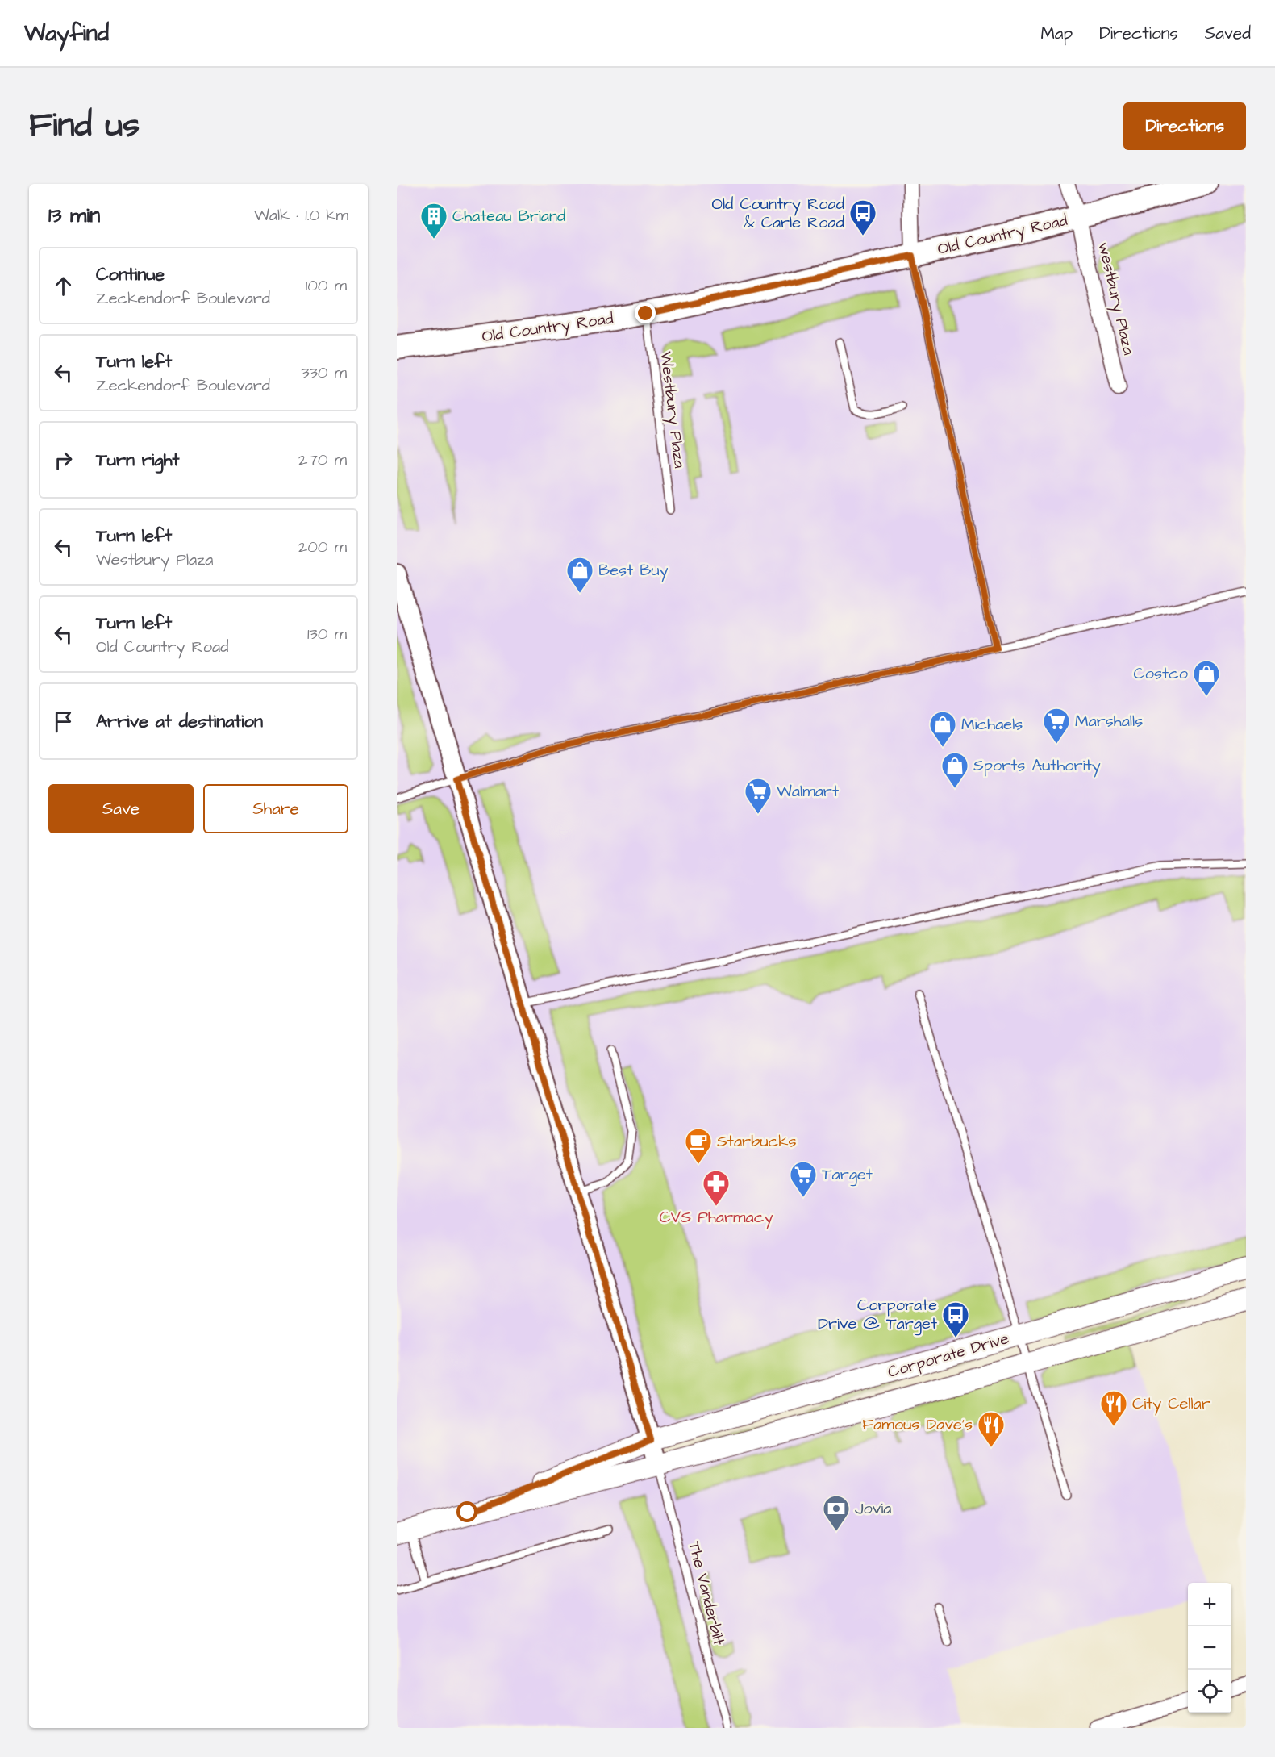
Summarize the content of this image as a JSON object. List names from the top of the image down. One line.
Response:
{"streets":{"main road":["Old Country Road","Corporate Drive"],"street":["westbury Plaza"],"lane":["Westbury Plaza","The Vanderbilt"]},"crossings":[["Old Country Road","westbury Plaza"],["Old Country Road","Westbury Plaza"],["Corporate Drive","The Vanderbilt"]],"places":{"bus stop":["Old Country Road & Carle Road","Corporate Drive @ Target"],"building":["Chateau Briand"],"shop":["Best Buy","Costco","Michaels","Sports Authority"],"supermarket":["Marshalls","Walmart","Target"],"cafe":["Starbucks"],"pharmacy":["CVS Pharmacy"],"restaurant":["City Cellar","Famous Dave's"],"bank":["Jovia"]},"page":{"header":"Wayfind","nav":["Map","Directions","Saved"],"title":"Find us","buttons":["Directions",["Save","Share"]],"heading":["13 min","Walk · 1.0 km"],"list":[["Continue","Zeckendorf Boulevard","100 m"],["Turn left","Zeckendorf Boulevard","330 m"],["Turn right","270 m"],["Turn left","Westbury Plaza","200 m"],["Turn left","Old Country Road","130 m"],"Arrive at destination"],"map_buttons":["+","−"]}}
